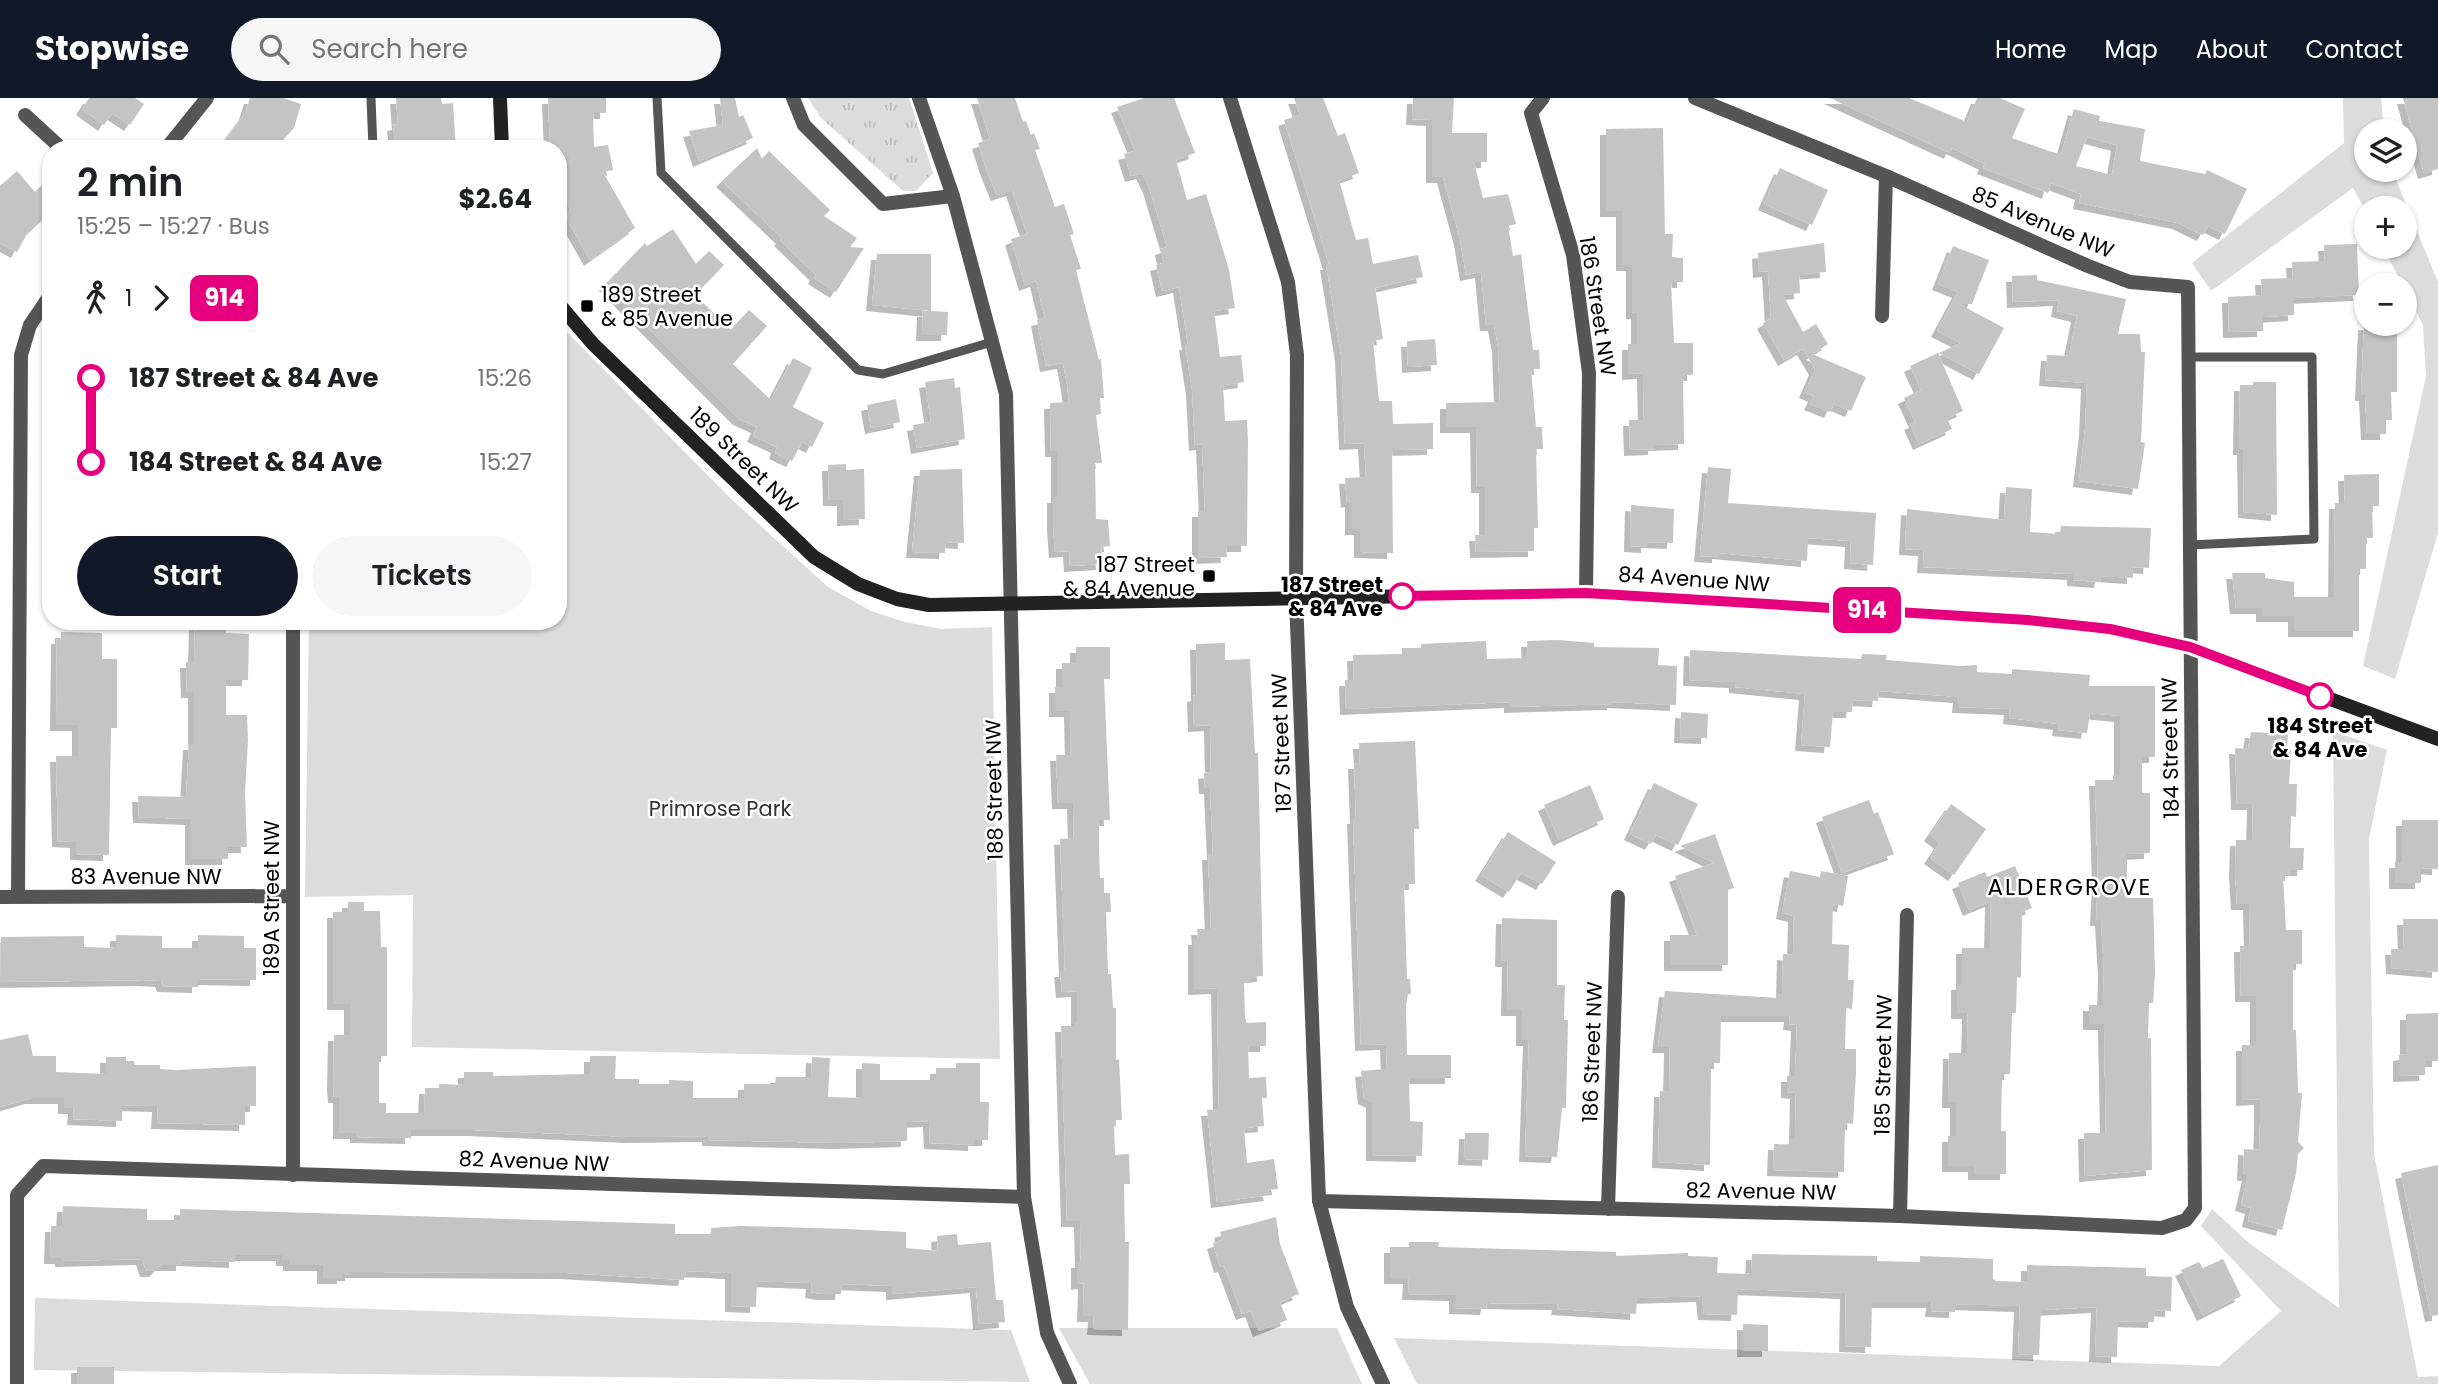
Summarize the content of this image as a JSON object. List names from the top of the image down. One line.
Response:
{"streets":{"street":["85 Avenue NW","186 Street NW","189 Street NW","84 Avenue NW","187 Street NW","184 Street NW","188 Street NW","83 Avenue NW","189A Street NW","185 Street NW","82 Avenue NW"]},"crossings":[["85 Avenue NW","184 Street NW"],["186 Street NW","84 Avenue NW"],["186 Street NW","82 Avenue NW"],["189 Street NW","84 Avenue NW"],["84 Avenue NW","187 Street NW"],["84 Avenue NW","184 Street NW"],["84 Avenue NW","188 Street NW"],["187 Street NW","82 Avenue NW"],["184 Street NW","82 Avenue NW"],["188 Street NW","82 Avenue NW"],["83 Avenue NW","189A Street NW"],["189A Street NW","82 Avenue NW"],["185 Street NW","82 Avenue NW"]],"districts":["ALDERGROVE"],"parks":["Primrose Park"],"places":{"transit":["189 Street & 85 Avenue","187 Street & 84 Avenue"],"other":["187 Street & 84 Ave","184 Street & 84 Ave"]},"lines":["bus line 914"],"page":{"header":"Stopwise","search":"Search here","nav":["Home","Map","About","Contact"],"on_map":"914","map_buttons":["+","−"],"heading":["2 min","15:25 – 15:27 · Bus","$2.64"],"legs":["1","914"],"list":[{"name":"187 Street & 84 Ave","value":"15:26"},{"name":"184 Street & 84 Ave","value":"15:27"}],"buttons":["Start","Tickets"]}}
